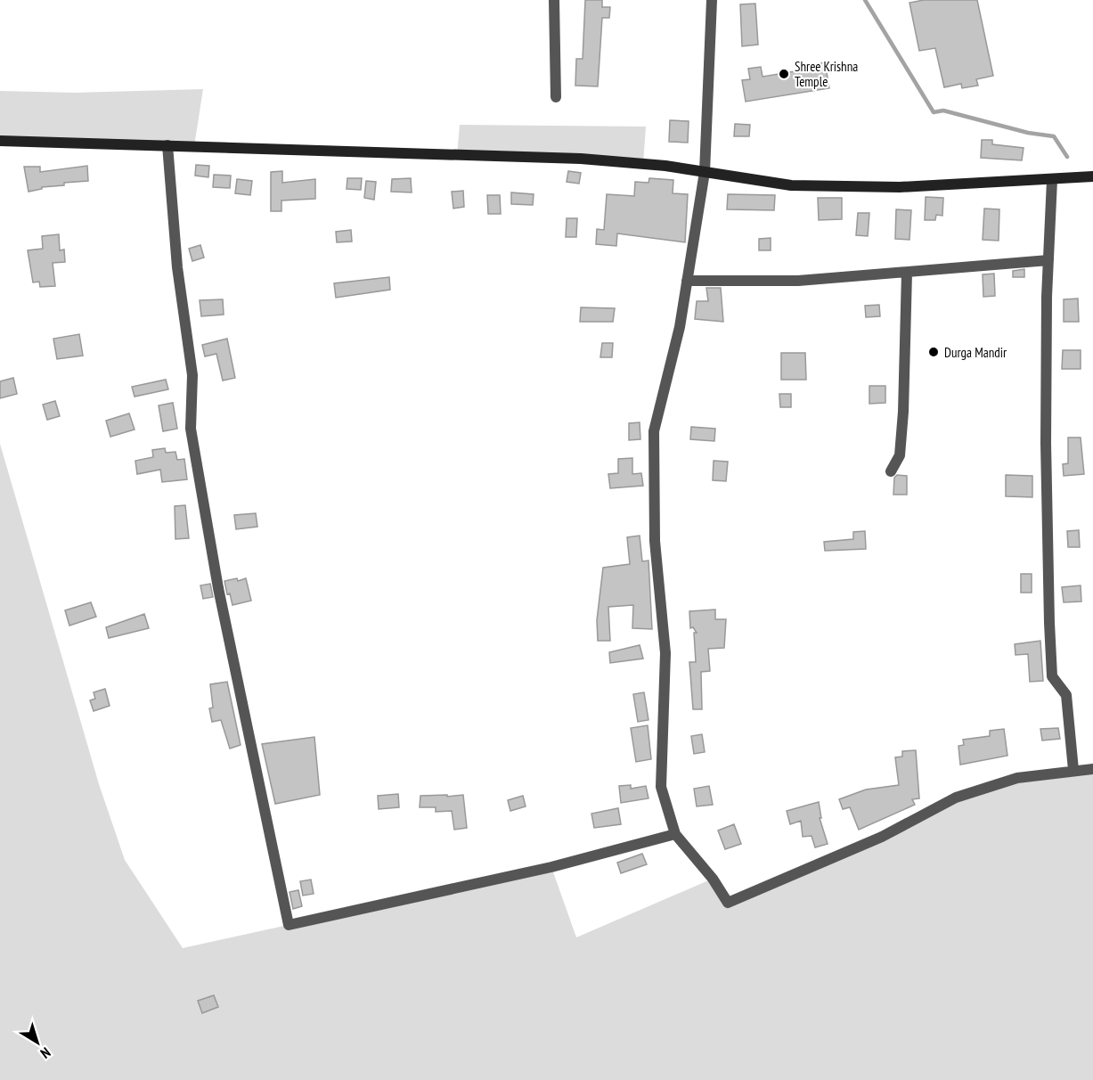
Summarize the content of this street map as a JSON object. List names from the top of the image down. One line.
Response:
{"places":["Shree Krishna Temple","Durga Mandir"],"north":"bottom right"}
